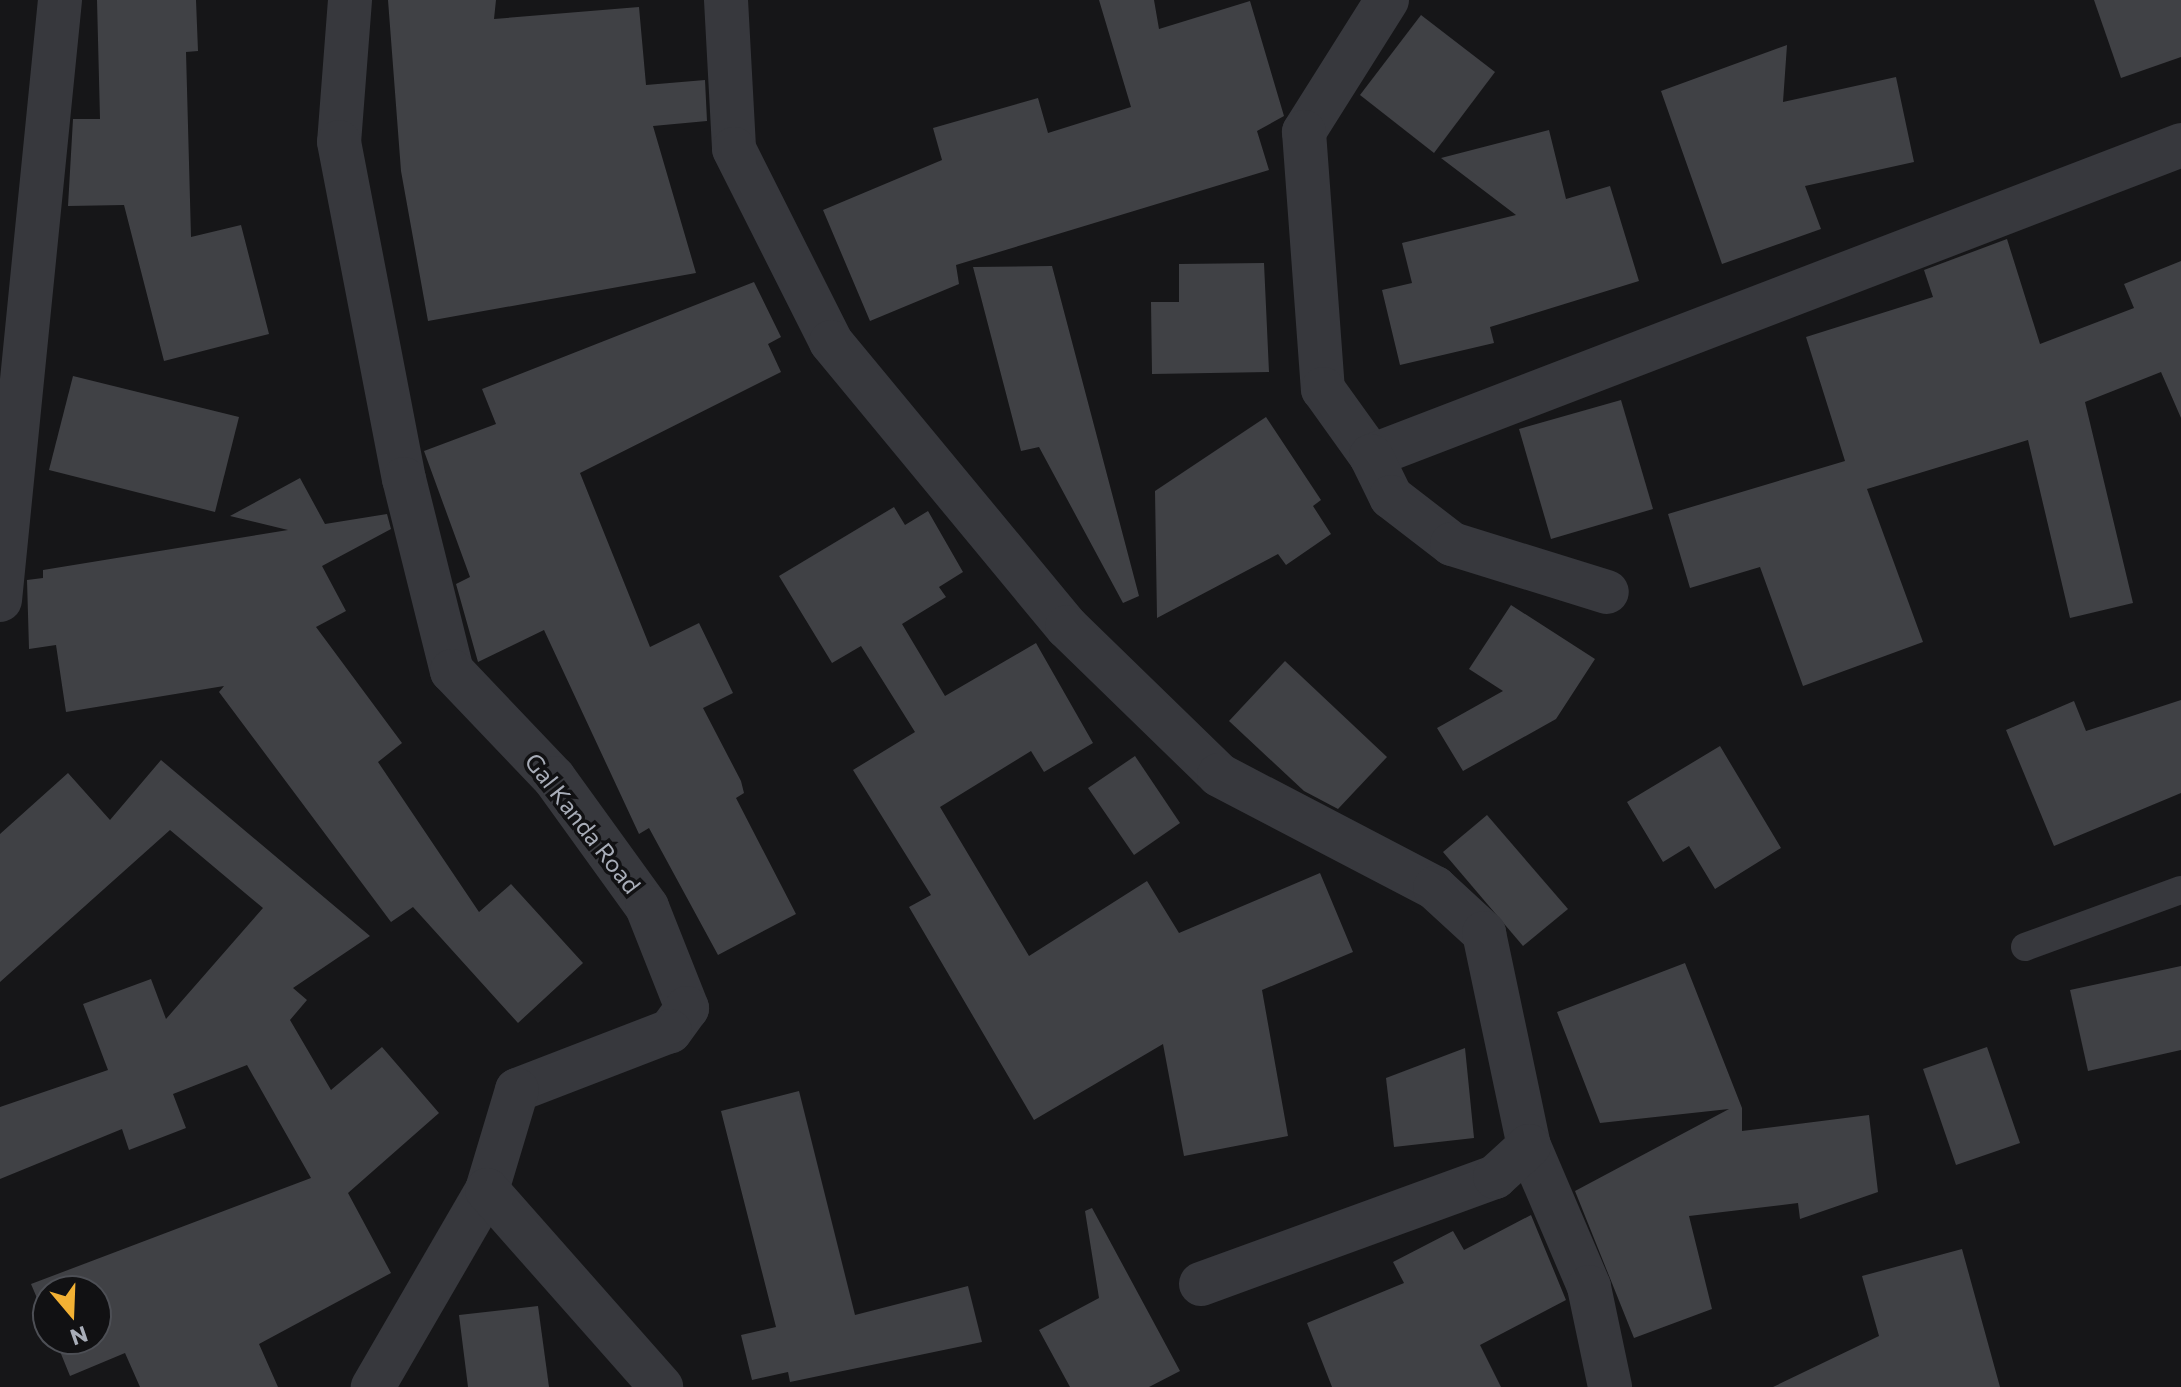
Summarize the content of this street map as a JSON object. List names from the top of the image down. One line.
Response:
{"streets":{"street":["Gal Kanda Road"]},"north":"bottom"}
